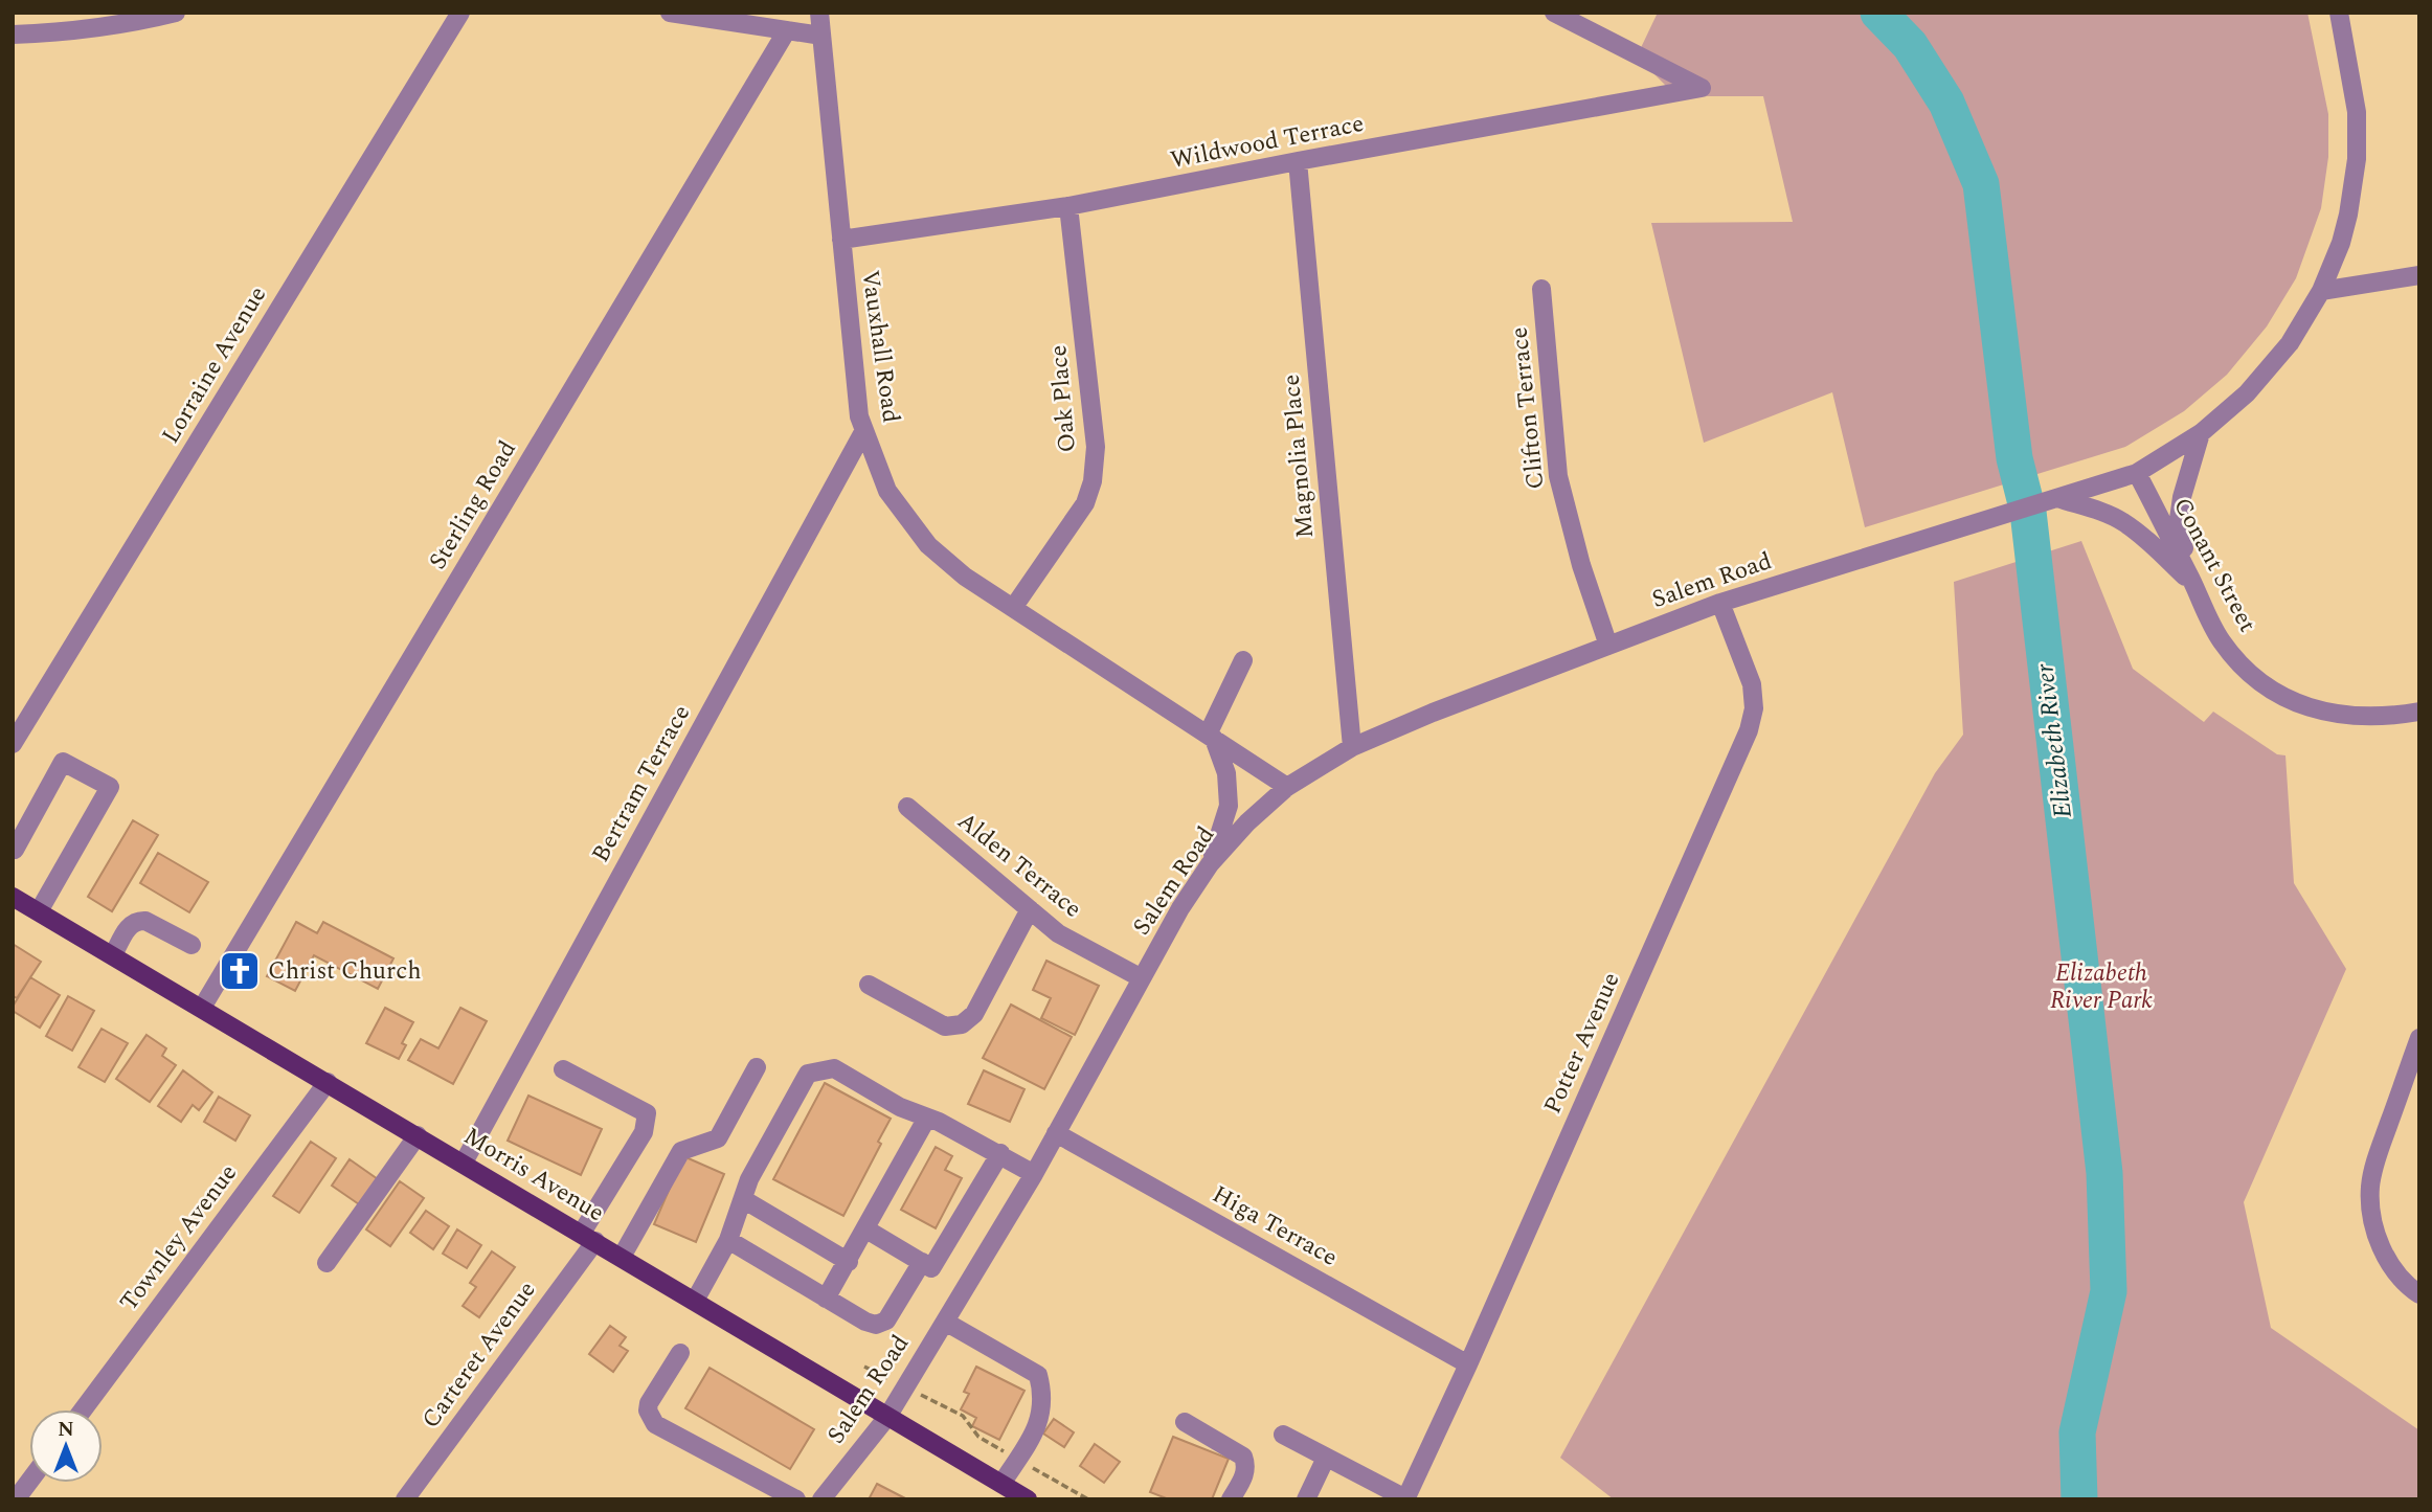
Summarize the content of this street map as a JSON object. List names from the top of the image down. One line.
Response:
{"streets":{"main road":["Morris Avenue"],"street":["Wildwood Terrace","Vauxhall Road","Lorraine Avenue","Oak Place","Clifton Terrace","Magnolia Place","Sterling Road","Conant Street","Salem Road","Bertram Terrace","Alden Terrace","Potter Avenue","Higa Terrace","Townley Avenue","Carteret Avenue"]},"crossings":[["Wildwood Terrace","Vauxhall Road"],["Wildwood Terrace","Oak Place"],["Wildwood Terrace","Magnolia Place"],["Vauxhall Road","Oak Place"],["Vauxhall Road","Salem Road"],["Vauxhall Road","Bertram Terrace"],["Clifton Terrace","Salem Road"],["Magnolia Place","Salem Road"],["Sterling Road","Morris Avenue"],["Conant Street","Salem Road"],["Salem Road","Alden Terrace"],["Salem Road","Potter Avenue"],["Salem Road","Morris Avenue"],["Salem Road","Higa Terrace"],["Bertram Terrace","Morris Avenue"],["Potter Avenue","Higa Terrace"],["Morris Avenue","Townley Avenue"],["Morris Avenue","Carteret Avenue"]],"water":["Elizabeth River"],"parks":["Elizabeth River Park"],"places":{"church":["Christ Church"]},"north":"top"}
